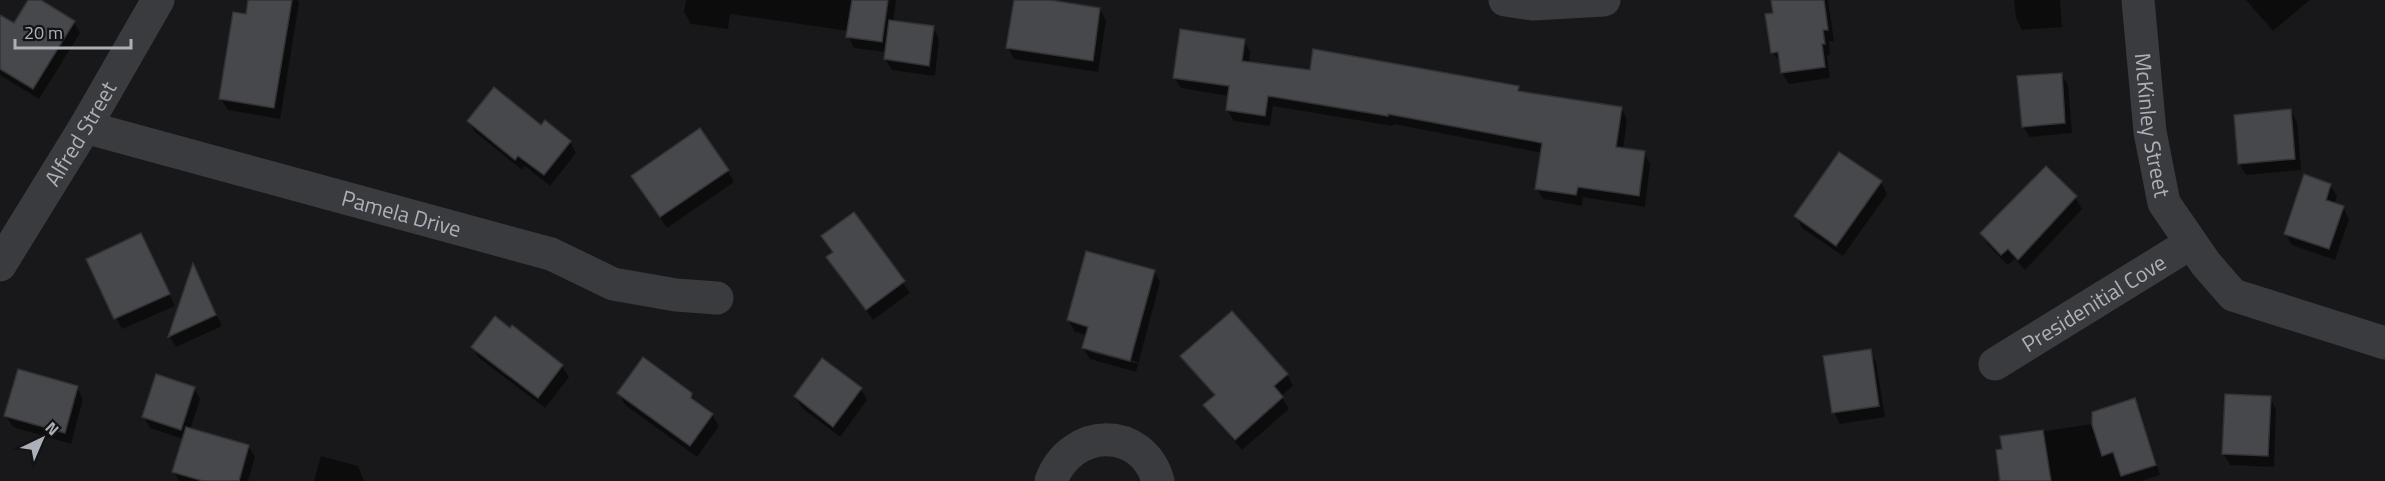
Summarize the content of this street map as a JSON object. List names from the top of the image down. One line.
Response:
{"streets":{"street":["McKinley Street","Alfred Street","Pamela Drive","Presidenitial Cove"]},"crossings":[["McKinley Street","Presidenitial Cove"],["Alfred Street","Pamela Drive"]],"scale_bar":"20 m","north":"top right"}
